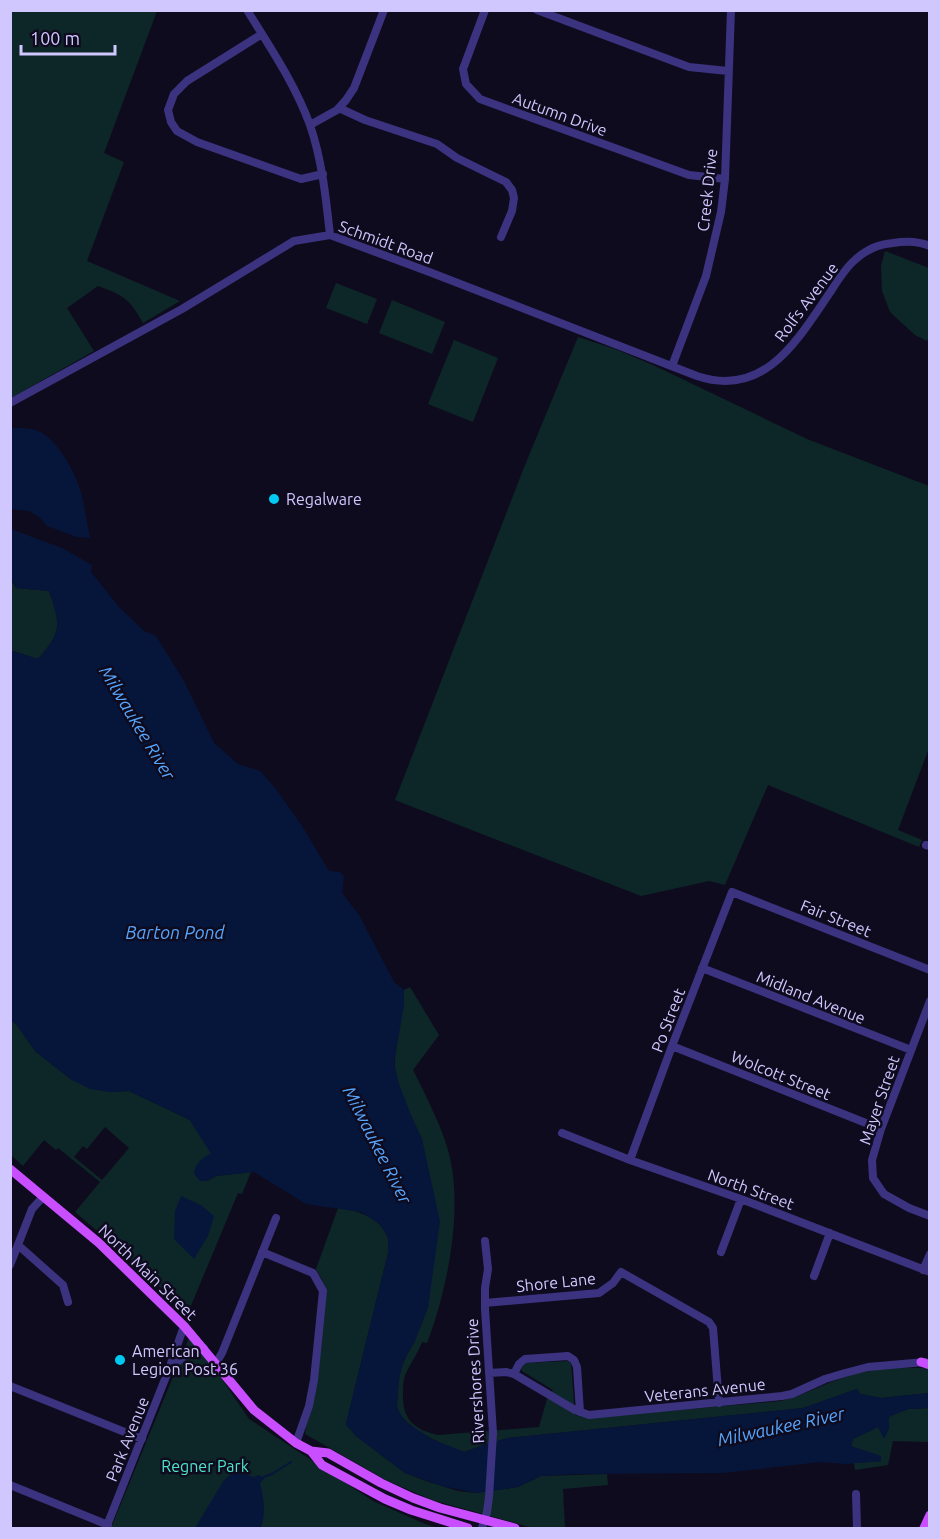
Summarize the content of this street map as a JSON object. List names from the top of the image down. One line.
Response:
{"streets":{"main road":["North Main Street"],"street":["Autumn Drive","Creek Drive","Schmidt Road","Rolfs Avenue","Fair Street","Midland Avenue","Po Street","Wolcott Street","Mayer Street","North Street","Shore Lane","Rivershores Drive","Veterans Avenue","Park Avenue"]},"crossings":[["Autumn Drive","Creek Drive"],["Creek Drive","Schmidt Road"],["Creek Drive","Rolfs Avenue"],["Schmidt Road","Rolfs Avenue"],["Fair Street","Po Street"],["Midland Avenue","Po Street"],["Midland Avenue","Mayer Street"],["Po Street","Wolcott Street"],["Po Street","North Street"],["Wolcott Street","Mayer Street"],["North Main Street","Rivershores Drive"],["North Main Street","Park Avenue"],["Shore Lane","Rivershores Drive"],["Shore Lane","Veterans Avenue"],["Rivershores Drive","Veterans Avenue"]],"water":["Milwaukee River","Barton Pond"],"parks":["Regner Park"],"places":["Regalware","American Legion Post 36"],"scale_bar":"100 m"}
